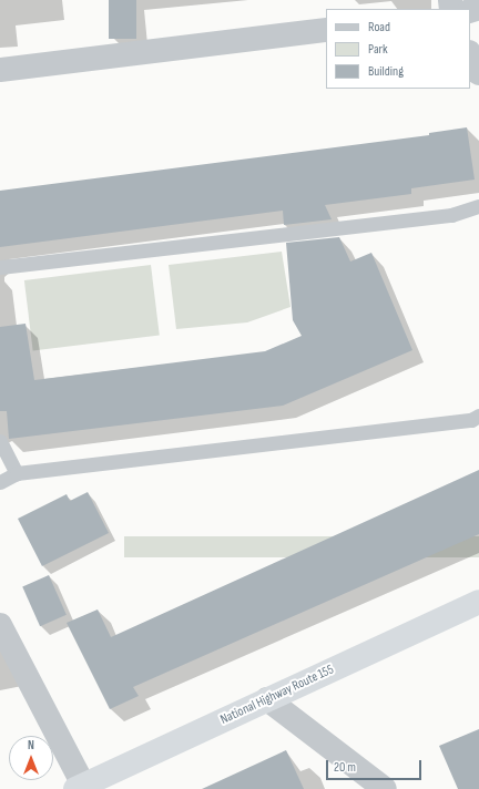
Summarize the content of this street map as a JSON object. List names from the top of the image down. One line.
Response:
{"streets":{"highway":["National Highway Route 155"]},"legend":["Road","Park","Building"],"scale_bar":"20 m","north":"top"}
